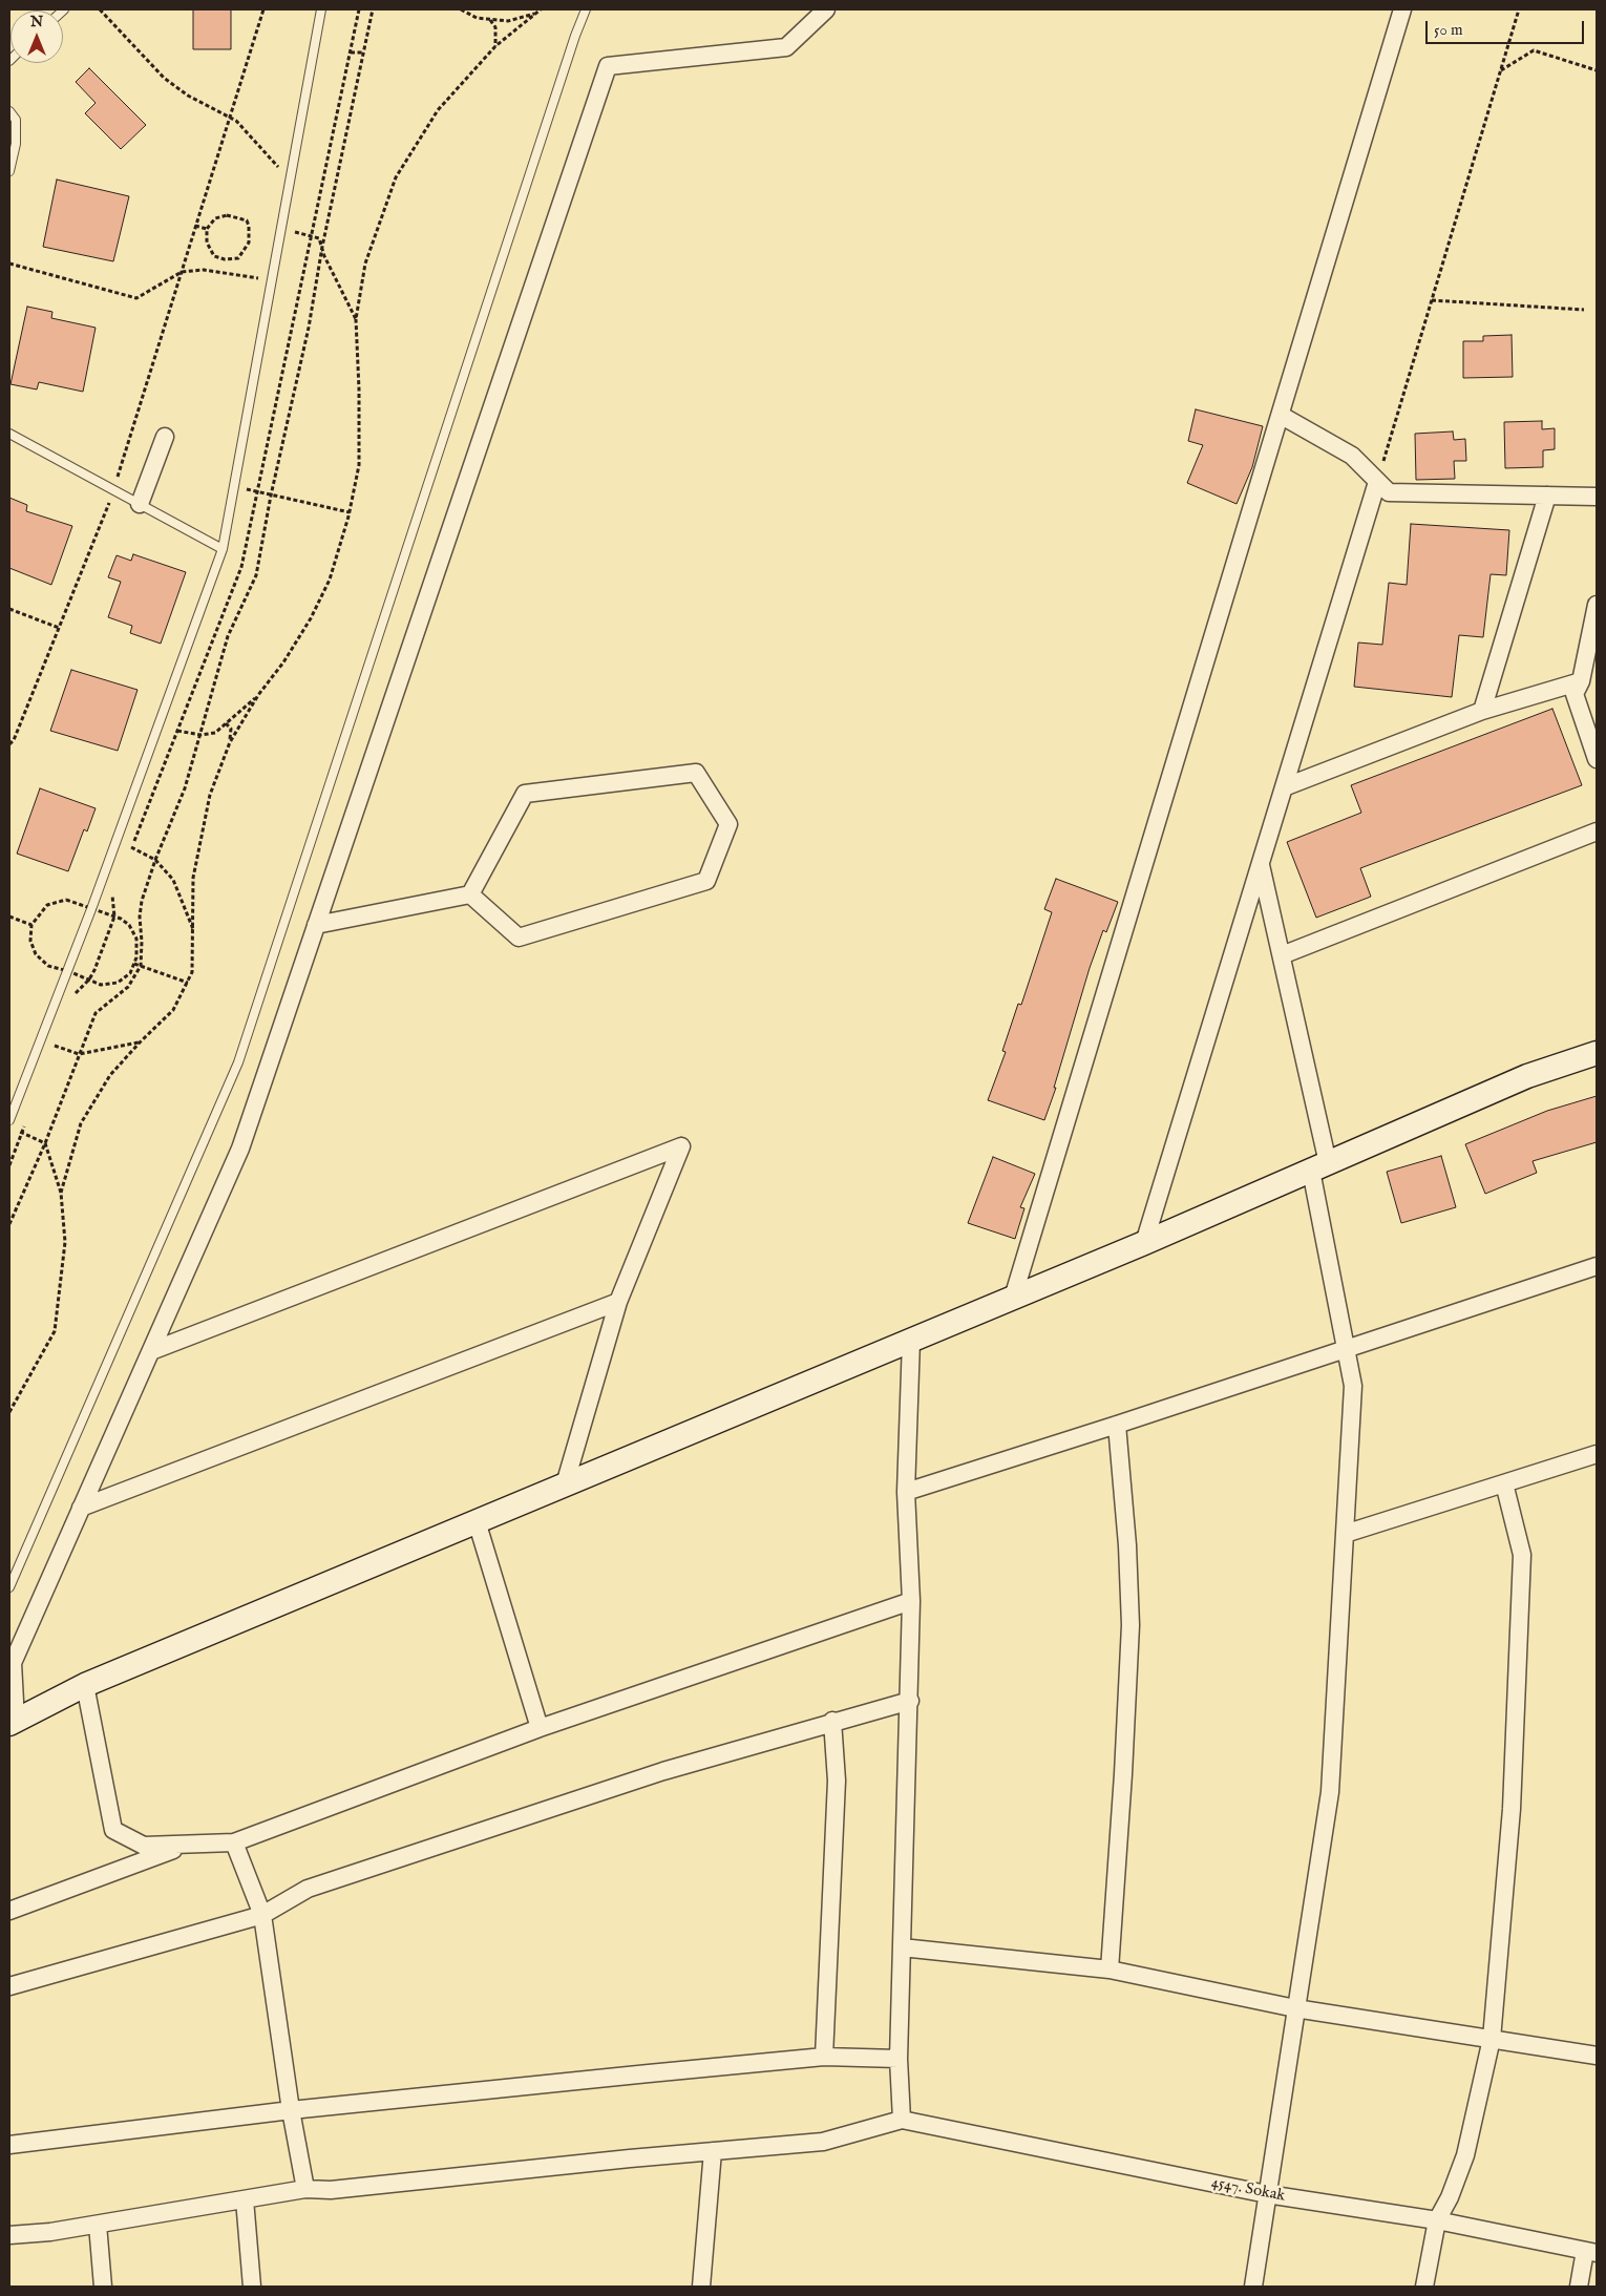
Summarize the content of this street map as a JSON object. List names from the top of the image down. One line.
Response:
{"streets":{"street":["4547. Sokak"]},"scale_bar":"50 m","north":"top"}
